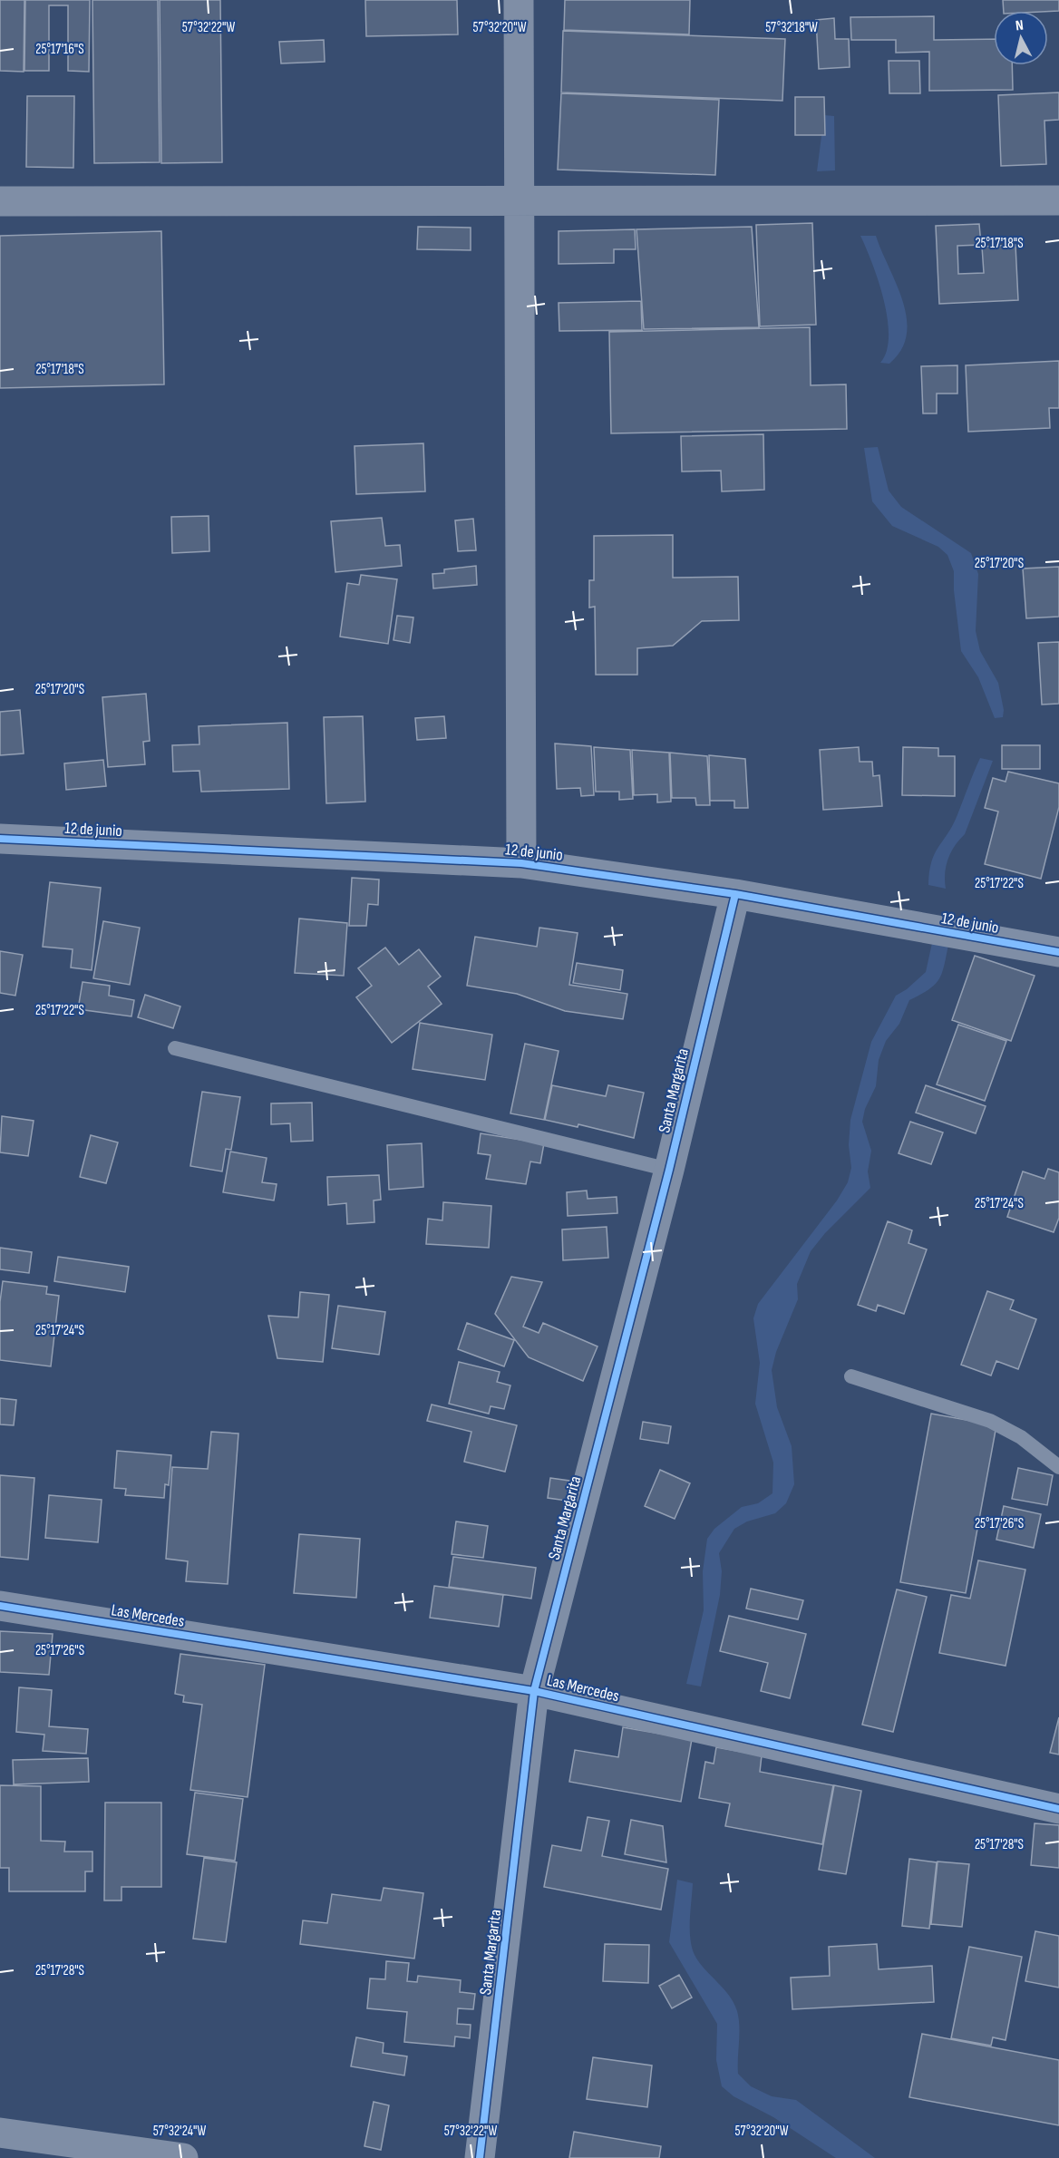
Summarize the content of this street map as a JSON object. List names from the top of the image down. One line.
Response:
{"streets":{"street":["12 de junio","Santa Margarita","Las Mercedes"]},"crossings":[["12 de junio","Santa Margarita"],["Santa Margarita","Las Mercedes"]],"north":"top","coordinates":["57°32'22\"W","57°32'20\"W","57°32'18\"W","25°17'16\"S","25°17'18\"S","25°17'20\"S","25°17'22\"S","25°17'24\"S","25°17'26\"S","25°17'28\"S","57°32'24\"W"]}
